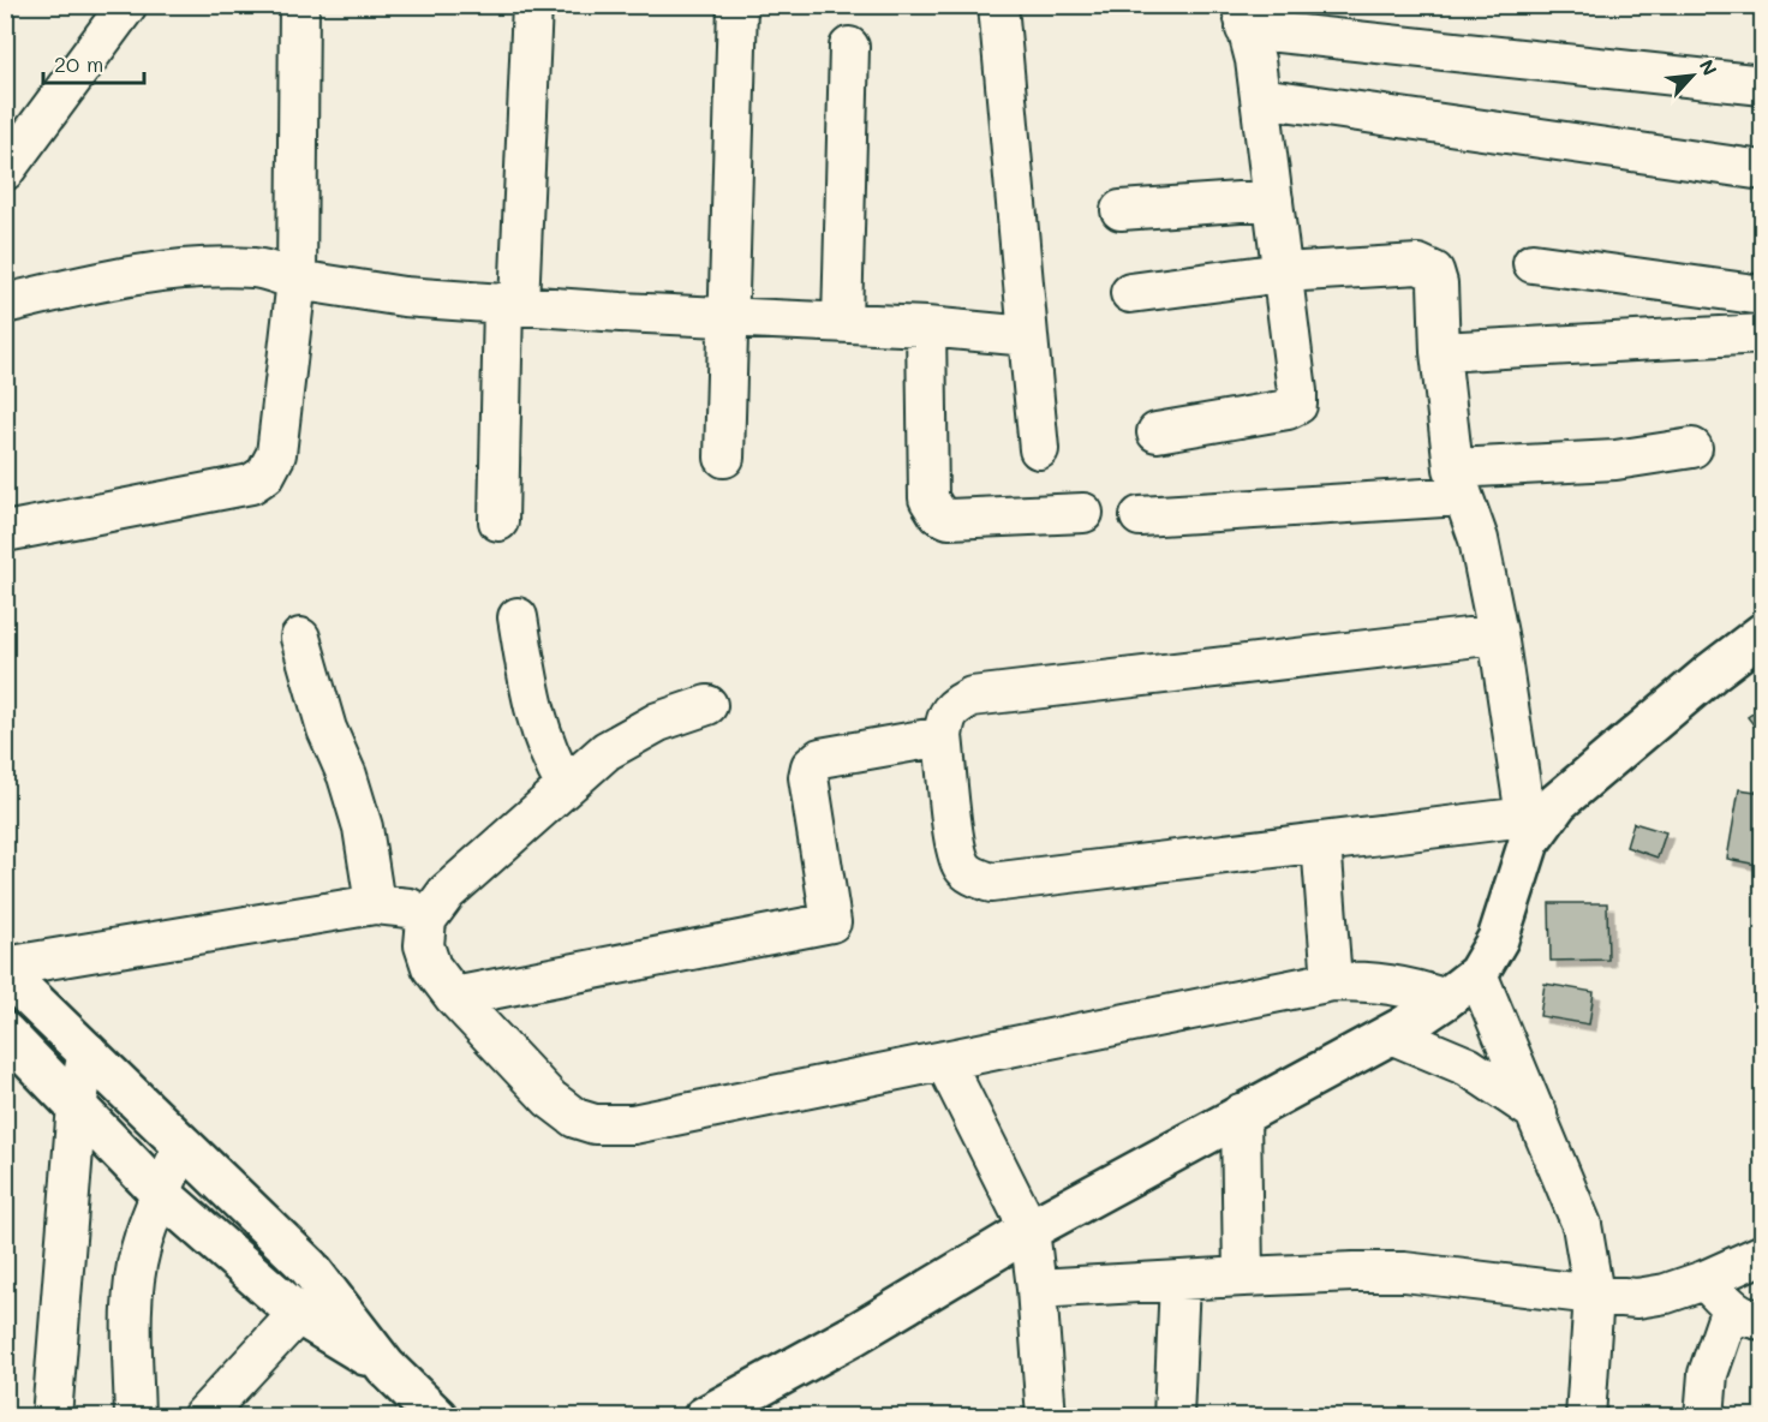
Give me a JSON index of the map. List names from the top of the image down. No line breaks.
{"scale_bar":"20 m","north":"top right"}
